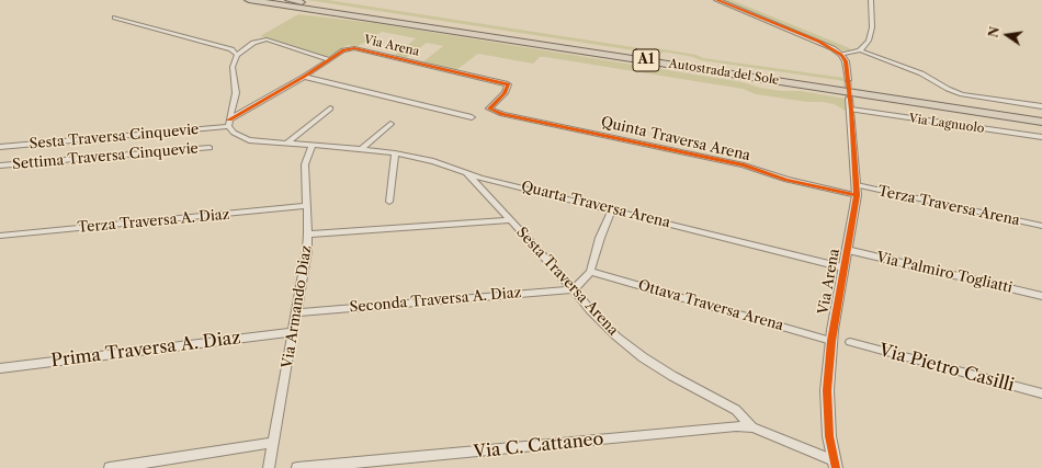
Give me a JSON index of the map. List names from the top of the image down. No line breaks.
{"streets":{"highway":["A1","Autostrada del Sole"],"street":["Via Arena","Via Lagnuolo","Sesta Traversa Cinquevie","Quinta Traversa Arena","Settima Traversa Cinquevie","Quarta Traversa Arena","Terza Traversa Arena","Terza Traversa A. Diaz","Via Palmiro Togliatti","Sesta Traversa Arena","Seconda Traversa A. Diaz","Ottava Traversa Arena","Via Armando Diaz","Prima Traversa A. Diaz","Via Pietro Casilli","Via C. Cattaneo"]},"crossings":[["Via Arena","Via Lagnuolo"],["Via Arena","Sesta Traversa Cinquevie"],["Via Arena","Quinta Traversa Arena"],["Via Arena","Quarta Traversa Arena"],["Via Arena","Terza Traversa Arena"],["Via Arena","Via Palmiro Togliatti"],["Via Arena","Ottava Traversa Arena"],["Quinta Traversa Arena","Terza Traversa Arena"],["Quarta Traversa Arena","Sesta Traversa Arena"],["Quarta Traversa Arena","Via Armando Diaz"],["Terza Traversa A. Diaz","Via Armando Diaz"],["Sesta Traversa Arena","Seconda Traversa A. Diaz"],["Sesta Traversa Arena","Via Armando Diaz"],["Sesta Traversa Arena","Via C. Cattaneo"],["Seconda Traversa A. Diaz","Via Armando Diaz"],["Via Armando Diaz","Prima Traversa A. Diaz"]],"north":"left"}
